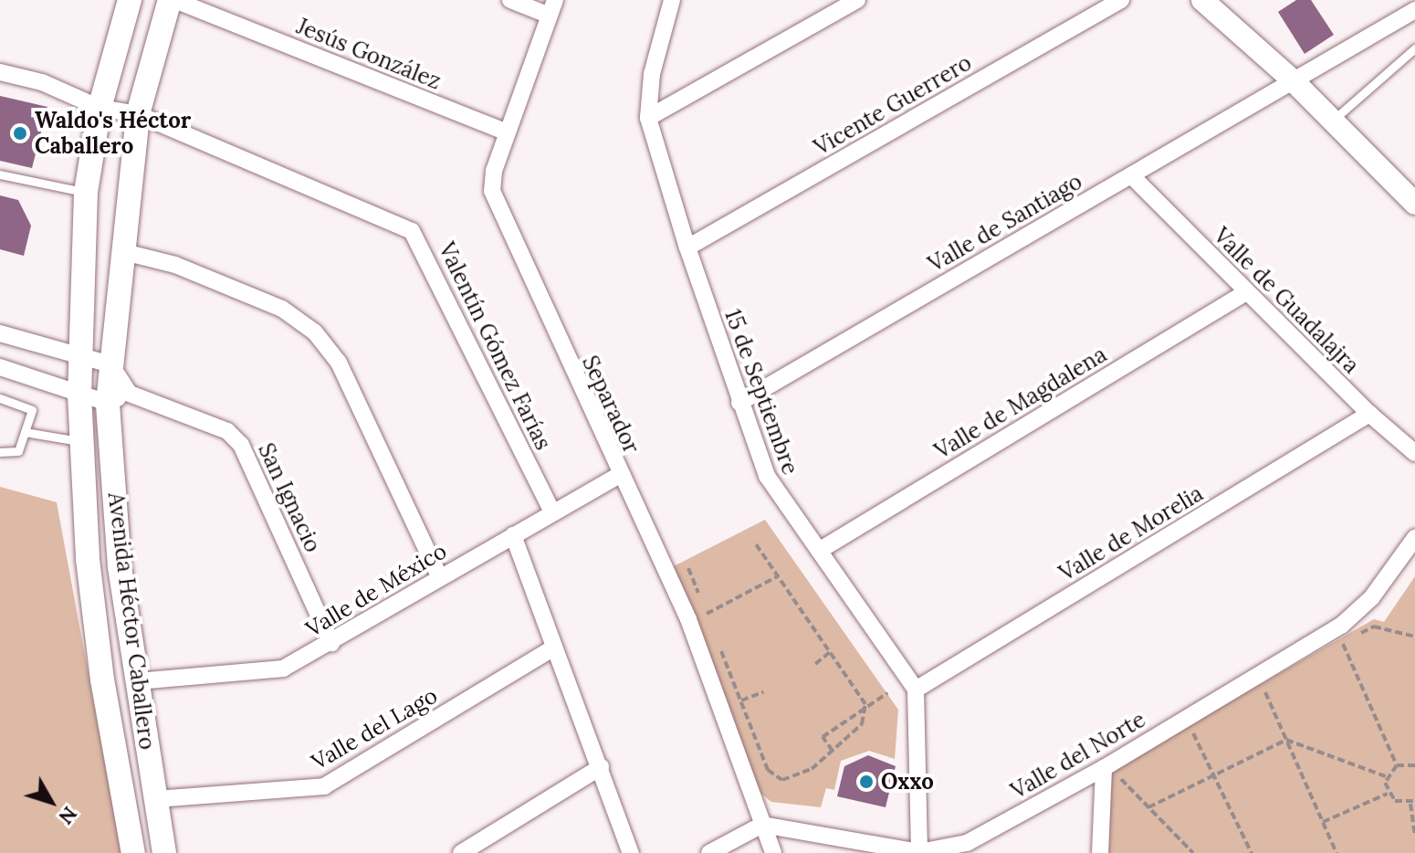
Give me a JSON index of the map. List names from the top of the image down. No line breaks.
{"streets":{"main road":["Avenida Héctor Caballero"],"street":["Jesús González","Vicente Guerrero","Valle de Santiago","Valle de Guadalajra","Valentín Gómez Farías","15 de Septiembre","Valle de Magdalena","Separador","San Ignacio","Valle de Morelia","Valle de México","Valle del Lago","Valle del Norte"]},"crossings":[["Jesús González","Separador"],["Jesús González","Avenida Héctor Caballero"],["Vicente Guerrero","15 de Septiembre"],["Valle de Santiago","Valle de Guadalajra"],["Valle de Santiago","15 de Septiembre"],["Valle de Guadalajra","Valle de Magdalena"],["Valle de Guadalajra","Valle de Morelia"],["Valentín Gómez Farías","Valle de México"],["Valentín Gómez Farías","Avenida Héctor Caballero"],["15 de Septiembre","Valle de Magdalena"],["15 de Septiembre","Valle de Morelia"],["Separador","Valle de México"],["Separador","Valle del Norte"],["San Ignacio","Valle de México"],["Valle de México","Avenida Héctor Caballero"],["Avenida Héctor Caballero","Valle del Lago"]],"places":["Waldo's Héctor Caballero","Oxxo"],"north":"bottom right"}
